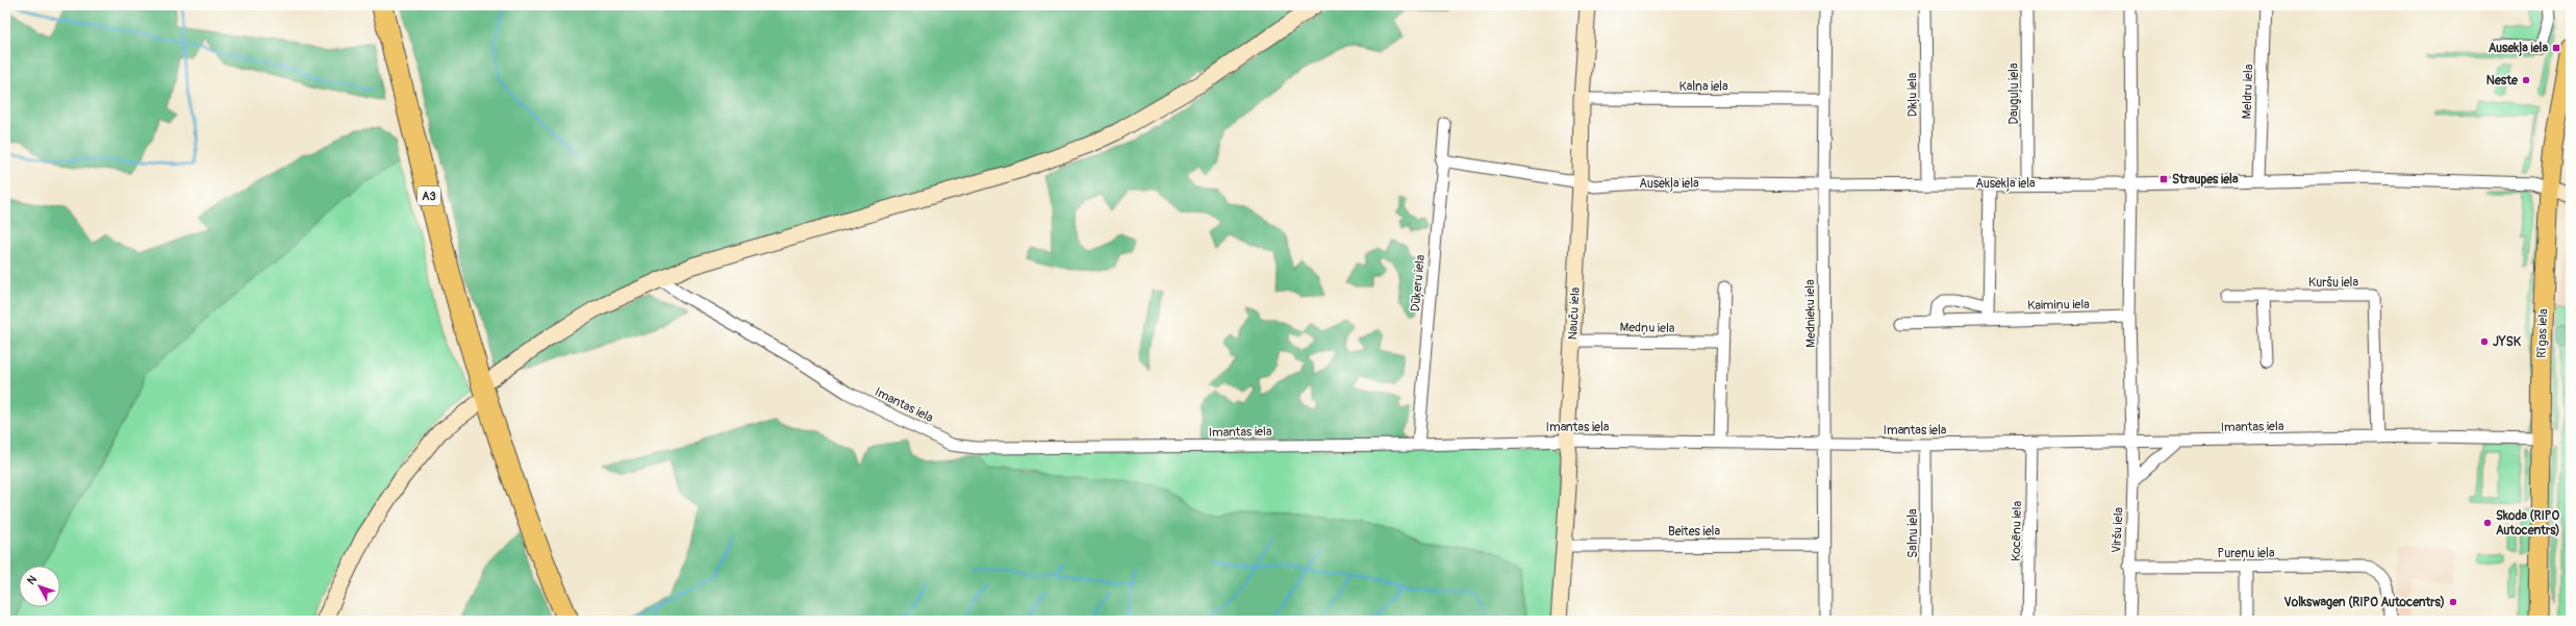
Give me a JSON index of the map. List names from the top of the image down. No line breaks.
{"streets":{"highway":["A3"],"main road":["Rīgas iela"],"street":["Kalna iela","Meldru iela","Dauguļu iela","Dikļu iela","Ausekļa iela","Kuršu iela","Dūķeru iela","Kaimiņu iela","Nauču iela","Mednieku iela","Medņu iela","Imantas iela","Viršu iela","Beites iela","Kocēnu iela","Salnu iela","Pureņu iela"]},"crossings":[["Kalna iela","Nauču iela"],["Kalna iela","Mednieku iela"],["Meldru iela","Ausekļa iela"],["Dauguļu iela","Ausekļa iela"],["Dikļu iela","Ausekļa iela"],["Ausekļa iela","Dūķeru iela"],["Ausekļa iela","Nauču iela"],["Ausekļa iela","Mednieku iela"],["Ausekļa iela","Rīgas iela"],["Kuršu iela","Imantas iela"],["Dūķeru iela","Imantas iela"],["Nauču iela","Medņu iela"],["Nauču iela","Imantas iela"],["Nauču iela","Beites iela"],["Mednieku iela","Imantas iela"],["Mednieku iela","Beites iela"],["Rīgas iela","Imantas iela"],["Imantas iela","Viršu iela"],["Imantas iela","Kocēnu iela"],["Imantas iela","Salnu iela"],["Viršu iela","Pureņu iela"]],"places":{"transit":["Ausekļa iela","Straupes iela"],"other":["Neste","JYSK","Skoda (RIPO Autocentrs)","Volkswagen (RIPO Autocentrs)"]},"north":"top left"}
